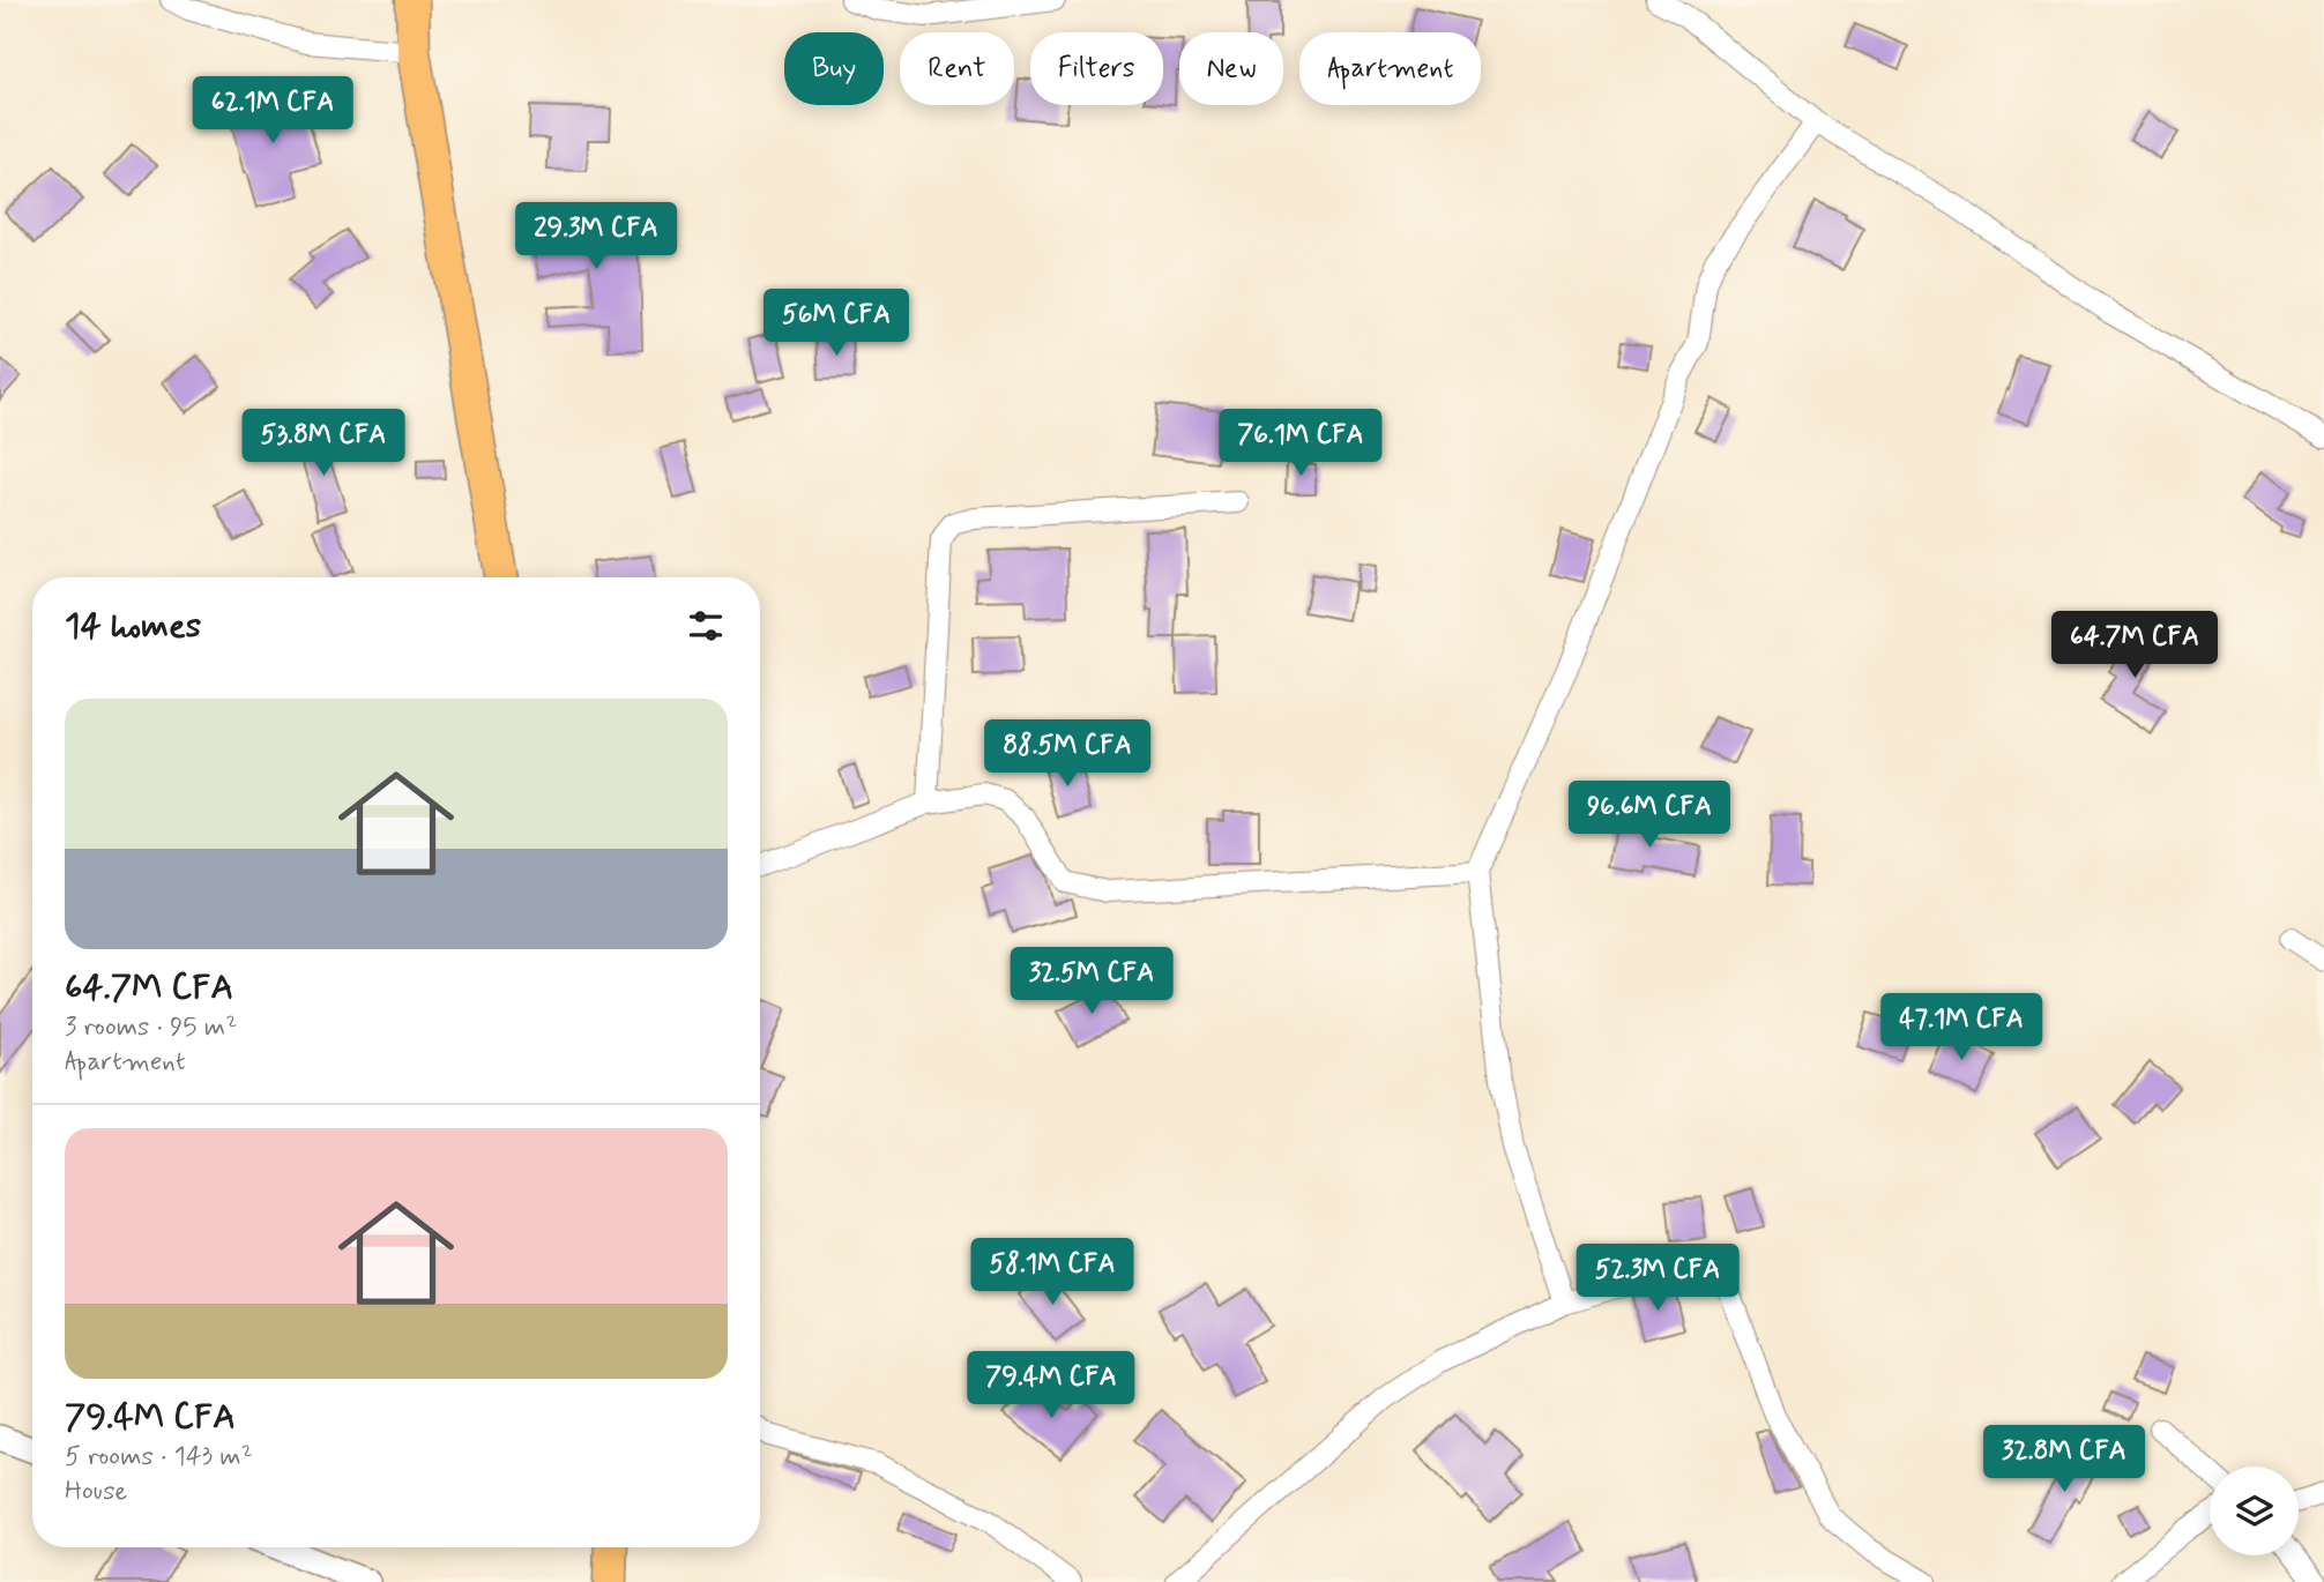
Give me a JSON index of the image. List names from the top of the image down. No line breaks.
{"page":{"chip":["Buy","Rent","Filters","New","Apartment"],"price":["62.1M CFA","29.3M CFA","56M CFA","53.8M CFA","76.1M CFA","64.7M CFA","88.5M CFA","96.6M CFA","32.5M CFA","47.1M CFA","58.1M CFA","52.3M CFA","79.4M CFA","32.8M CFA"],"heading":"14 homes","list":[{"name":"64.7M CFA","note":"3 rooms · 95 m² · Apartment"},{"name":"79.4M CFA","note":"5 rooms · 143 m² · House"}]}}
